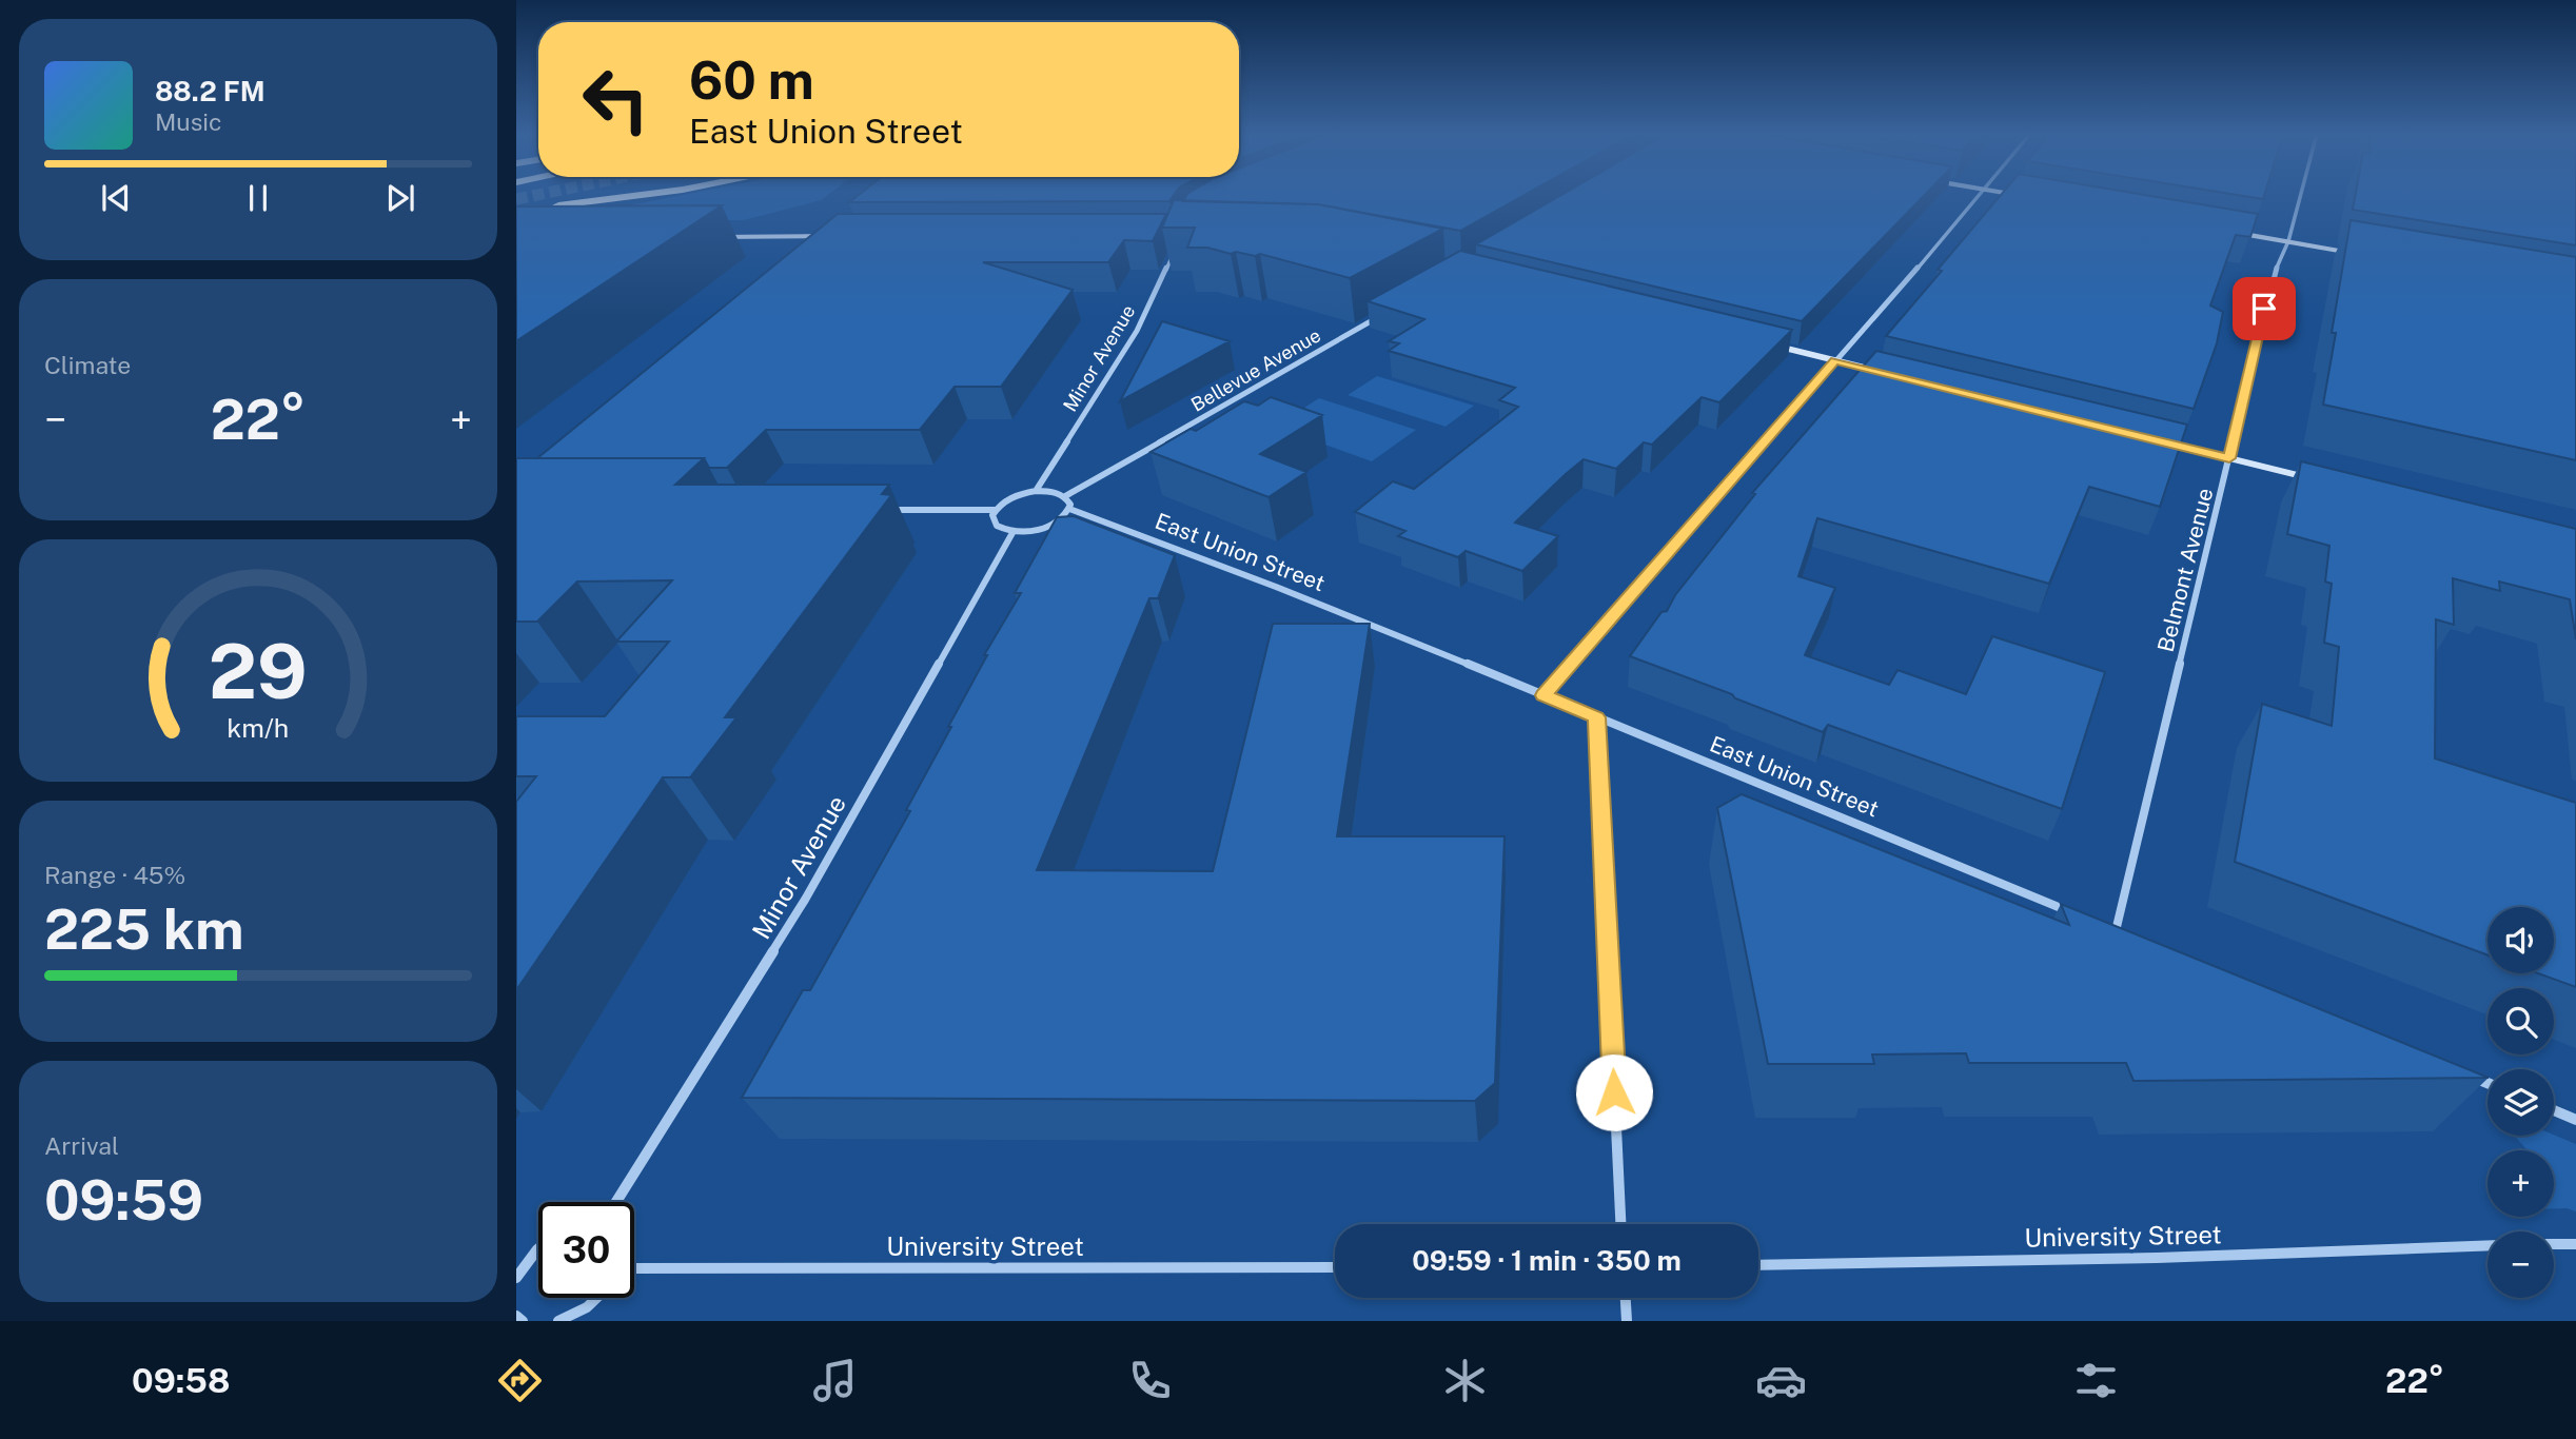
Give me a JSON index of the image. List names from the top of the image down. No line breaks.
{"streets":{"street":["Minor Avenue","Bellevue Avenue","East Union Street","Belmont Avenue","University Street"]},"page":{"turn":["60 m","East Union Street"],"song":["88.2 FM","Music"],"tile":["Climate",["Range · 45%","225 km"],["Arrival","09:59"]],"heat":["−","22°","+"],"map_buttons":["+","−"],"limit":"30","trip":"09:59 · 1 min · 350 m","tabs":["09:58","22°"],"gauge":["29","km/h"]}}
